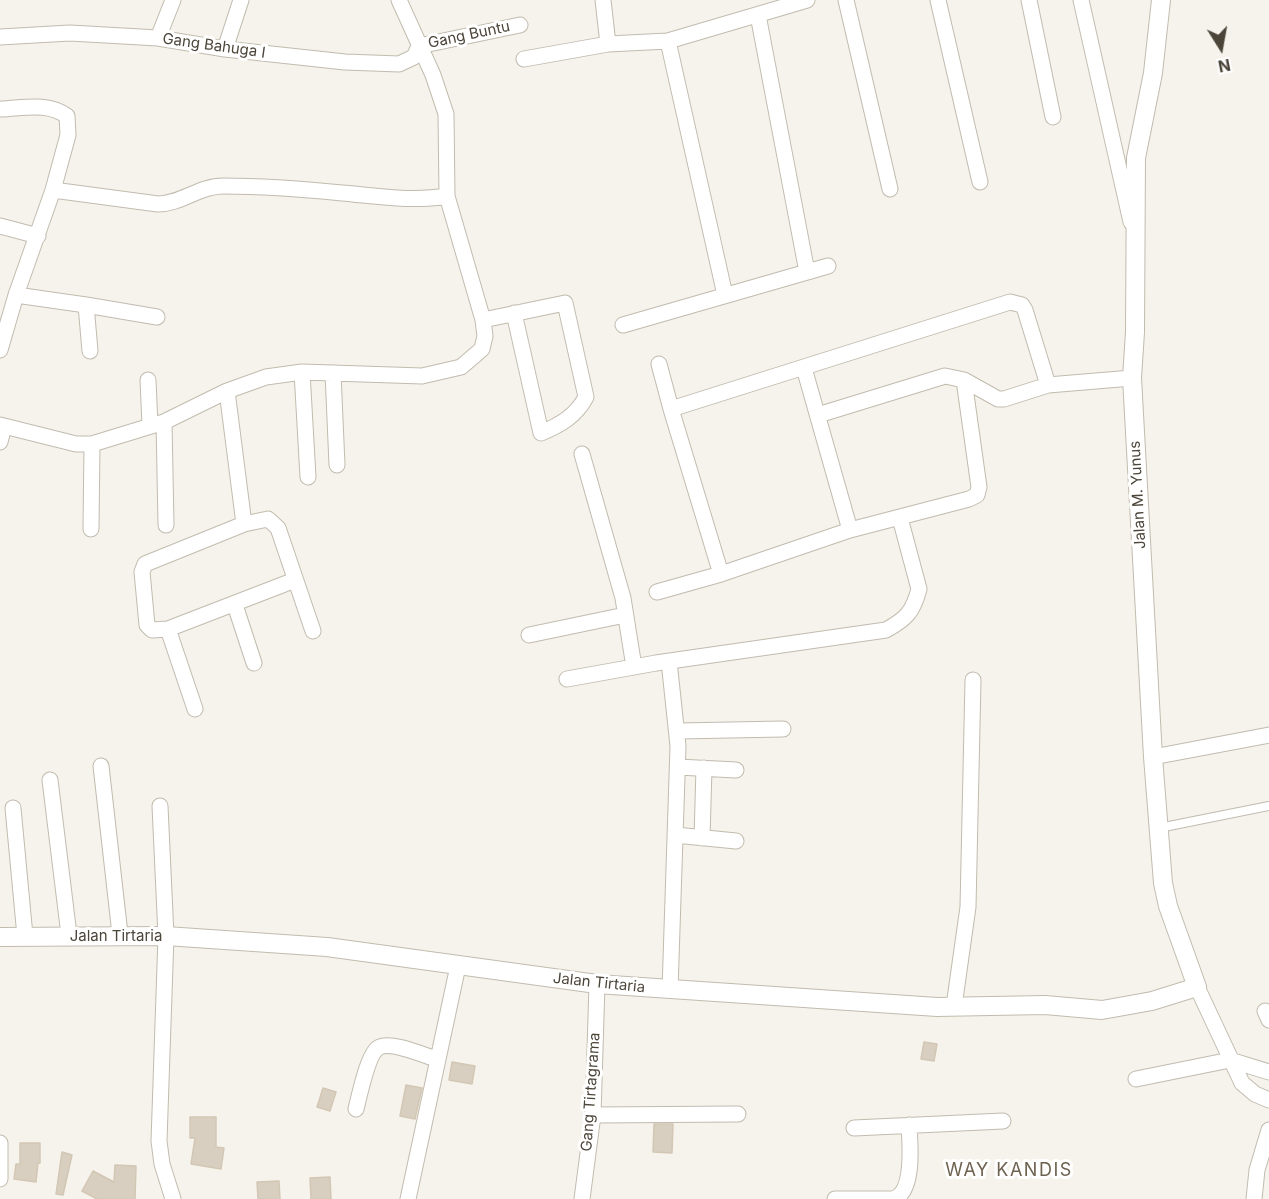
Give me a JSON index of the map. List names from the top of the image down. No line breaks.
{"streets":{"street":["Gang Buntu","Gang Bahuga I","Jalan M. Yunus","Jalan Tirtaria","Gang Tirtagrama"]},"crossings":[["Gang Buntu","Gang Bahuga I"],["Jalan M. Yunus","Jalan Tirtaria"],["Jalan Tirtaria","Gang Tirtagrama"]],"districts":["WAY KANDIS"],"north":"bottom"}
